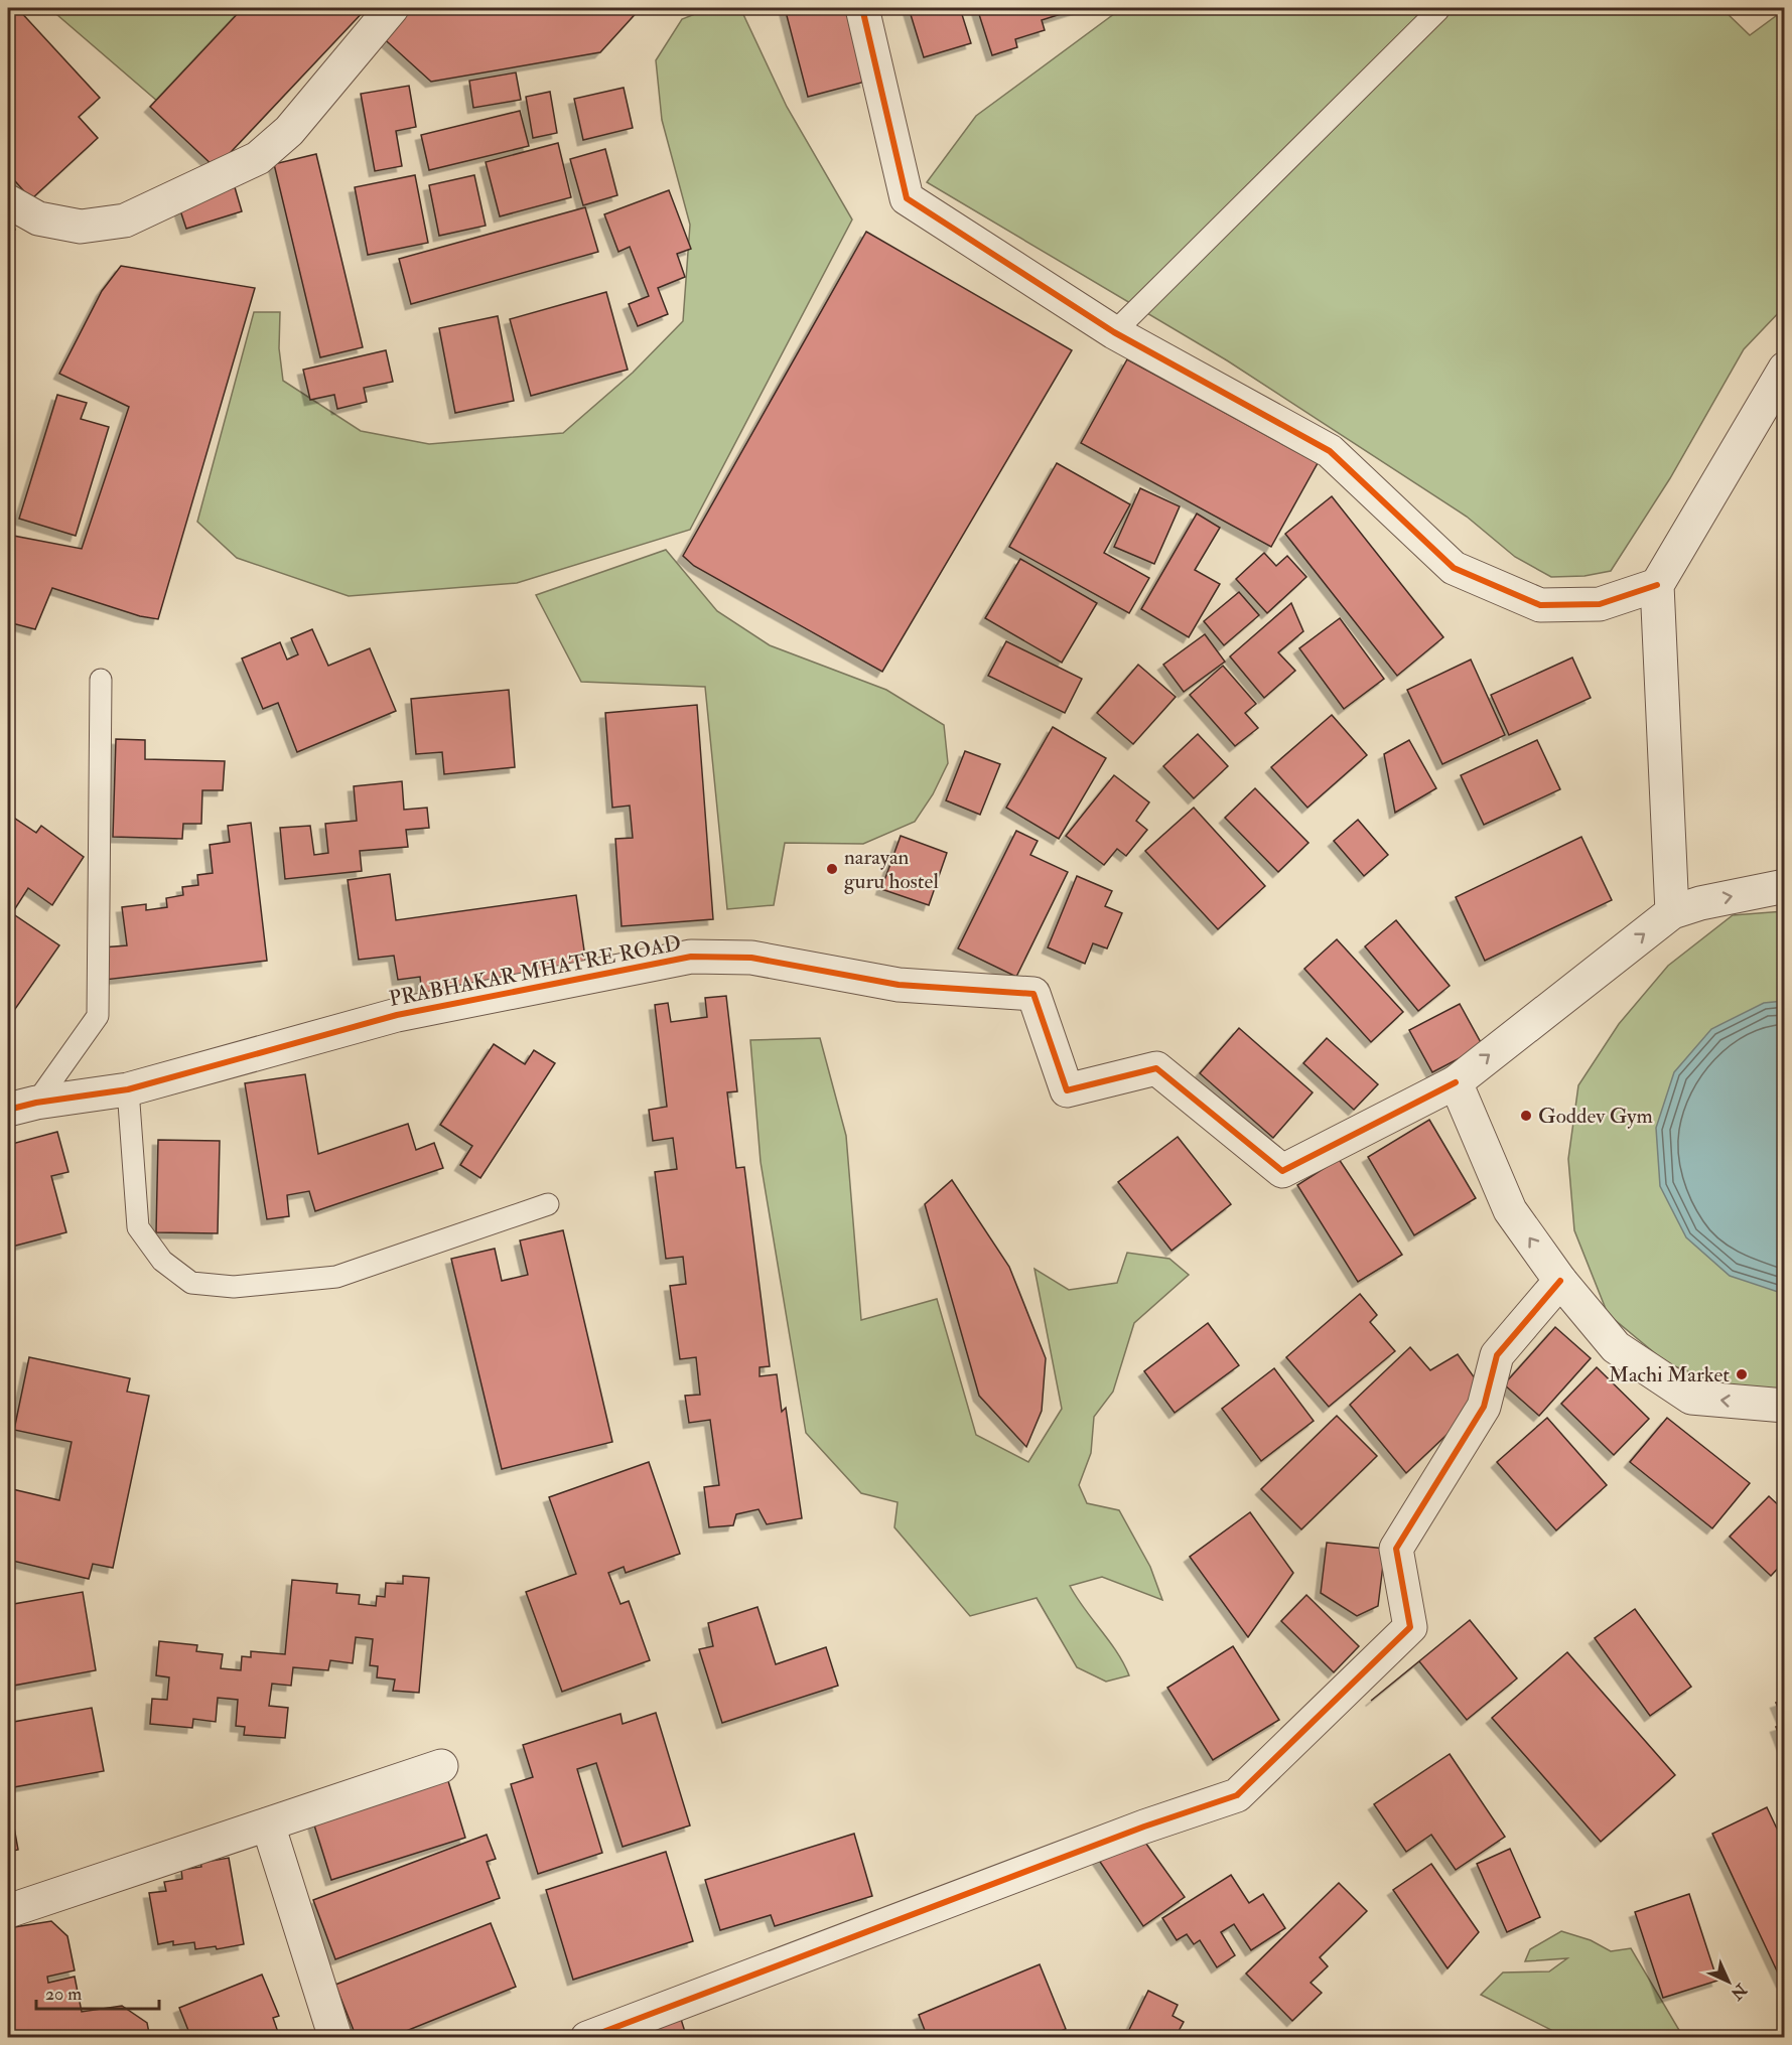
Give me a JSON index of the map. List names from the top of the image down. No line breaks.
{"streets":{"street":["PRABHAKAR MHATRE ROAD"]},"places":["narayan guru hostel","Goddev Gym","Machi Market"],"scale_bar":"20 m","north":"bottom right"}
